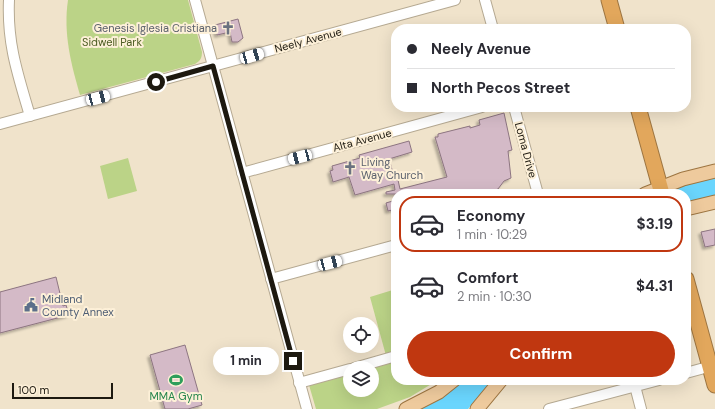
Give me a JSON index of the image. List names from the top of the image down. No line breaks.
{"streets":{"street":["Neely Avenue","Alta Avenue","Loma Drive"]},"parks":["Sidwell Park"],"places":{"church":["Genesis Iglesia Cristiana","Living Way Church"],"public building":["Midland County Annex"],"sports":["MMA Gym"]},"scale_bar":"100 m","page":{"banner":["Neely Avenue","North Pecos Street"],"list":[{"name":"Economy","note":"1 min · 10:29","value":"$3.19"},{"name":"Comfort","note":"2 min · 10:30","value":"$4.31"}],"buttons":"Confirm","bubble":"1 min","scale":"100 m"}}
